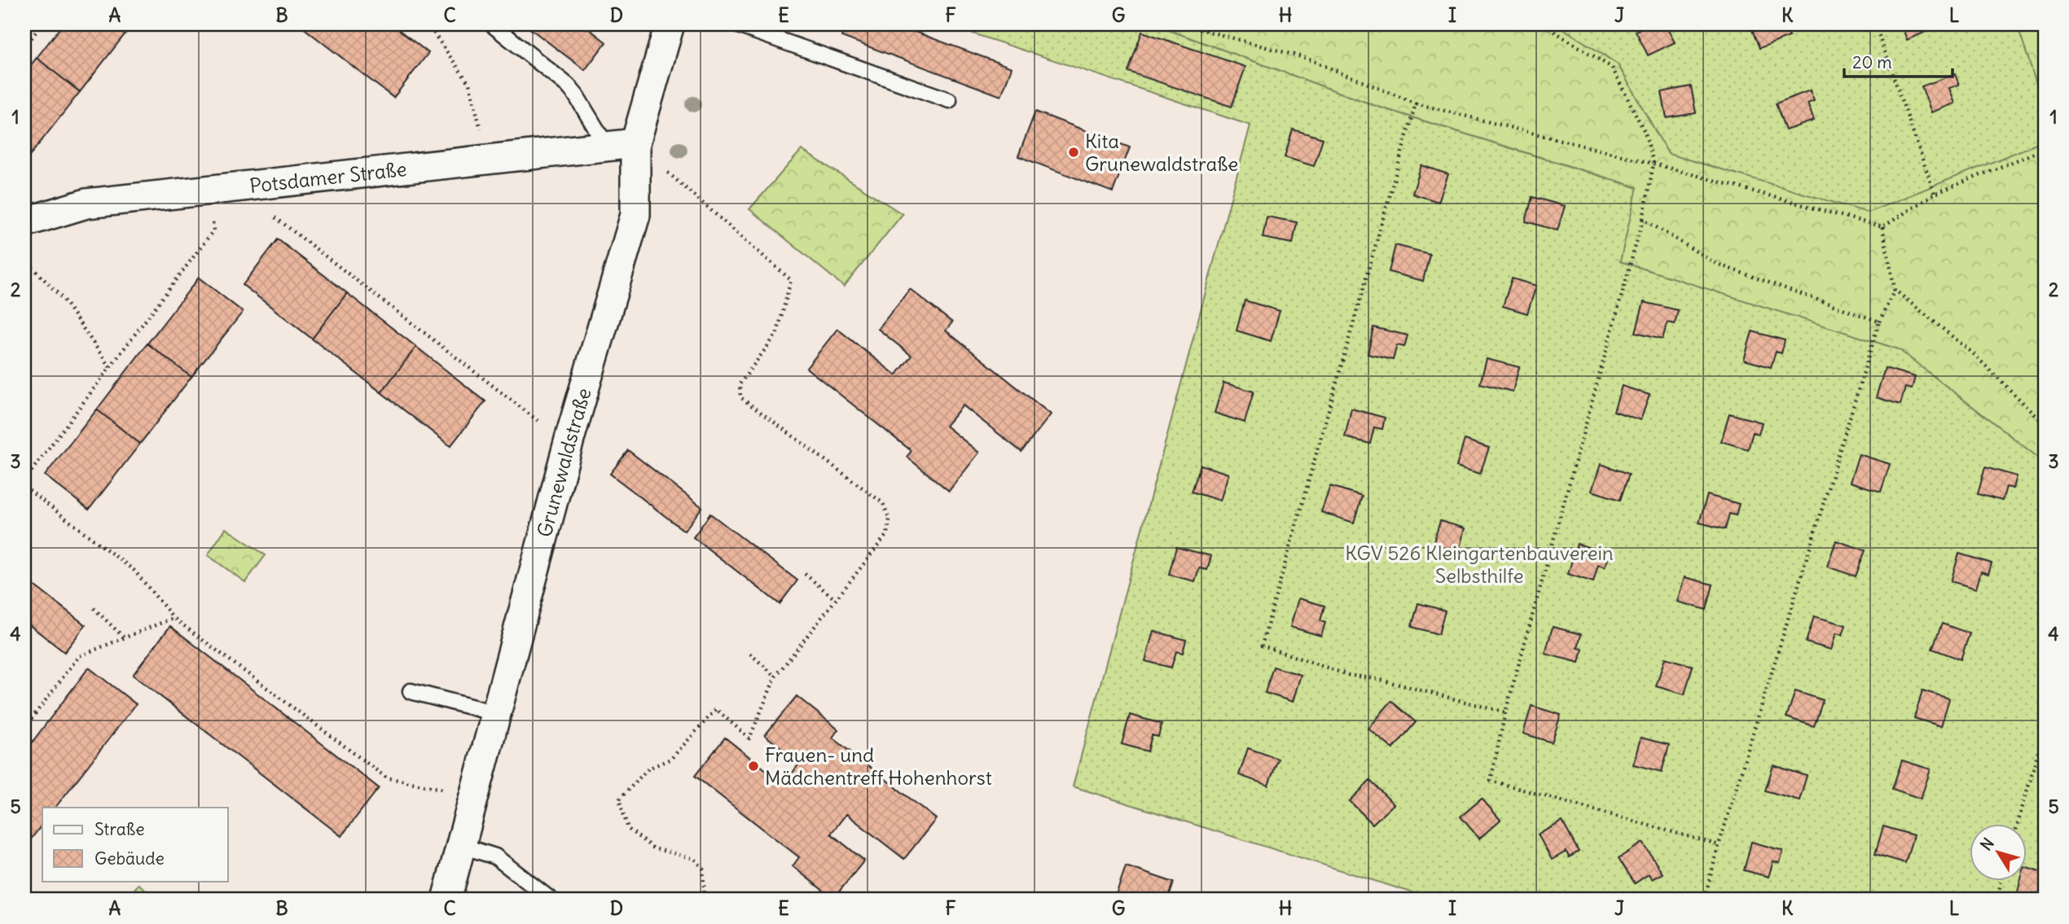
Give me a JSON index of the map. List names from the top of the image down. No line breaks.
{"streets":{"street":["Potsdamer Straße","Grunewaldstraße"]},"crossings":[["Potsdamer Straße","Grunewaldstraße"]],"parks":["KGV 526 Kleingartenbauverein Selbsthilfe"],"places":["Kita Grunewaldstraße","Frauen- und Mädchentreff Hohenhorst"],"legend":["Straße","Gebäude"],"scale_bar":"20 m","north":"top left","grid":{"columns":["A","B","C","D","E","F","G","H","I","J","K","L"],"rows":["1","2","3","4","5"]}}
